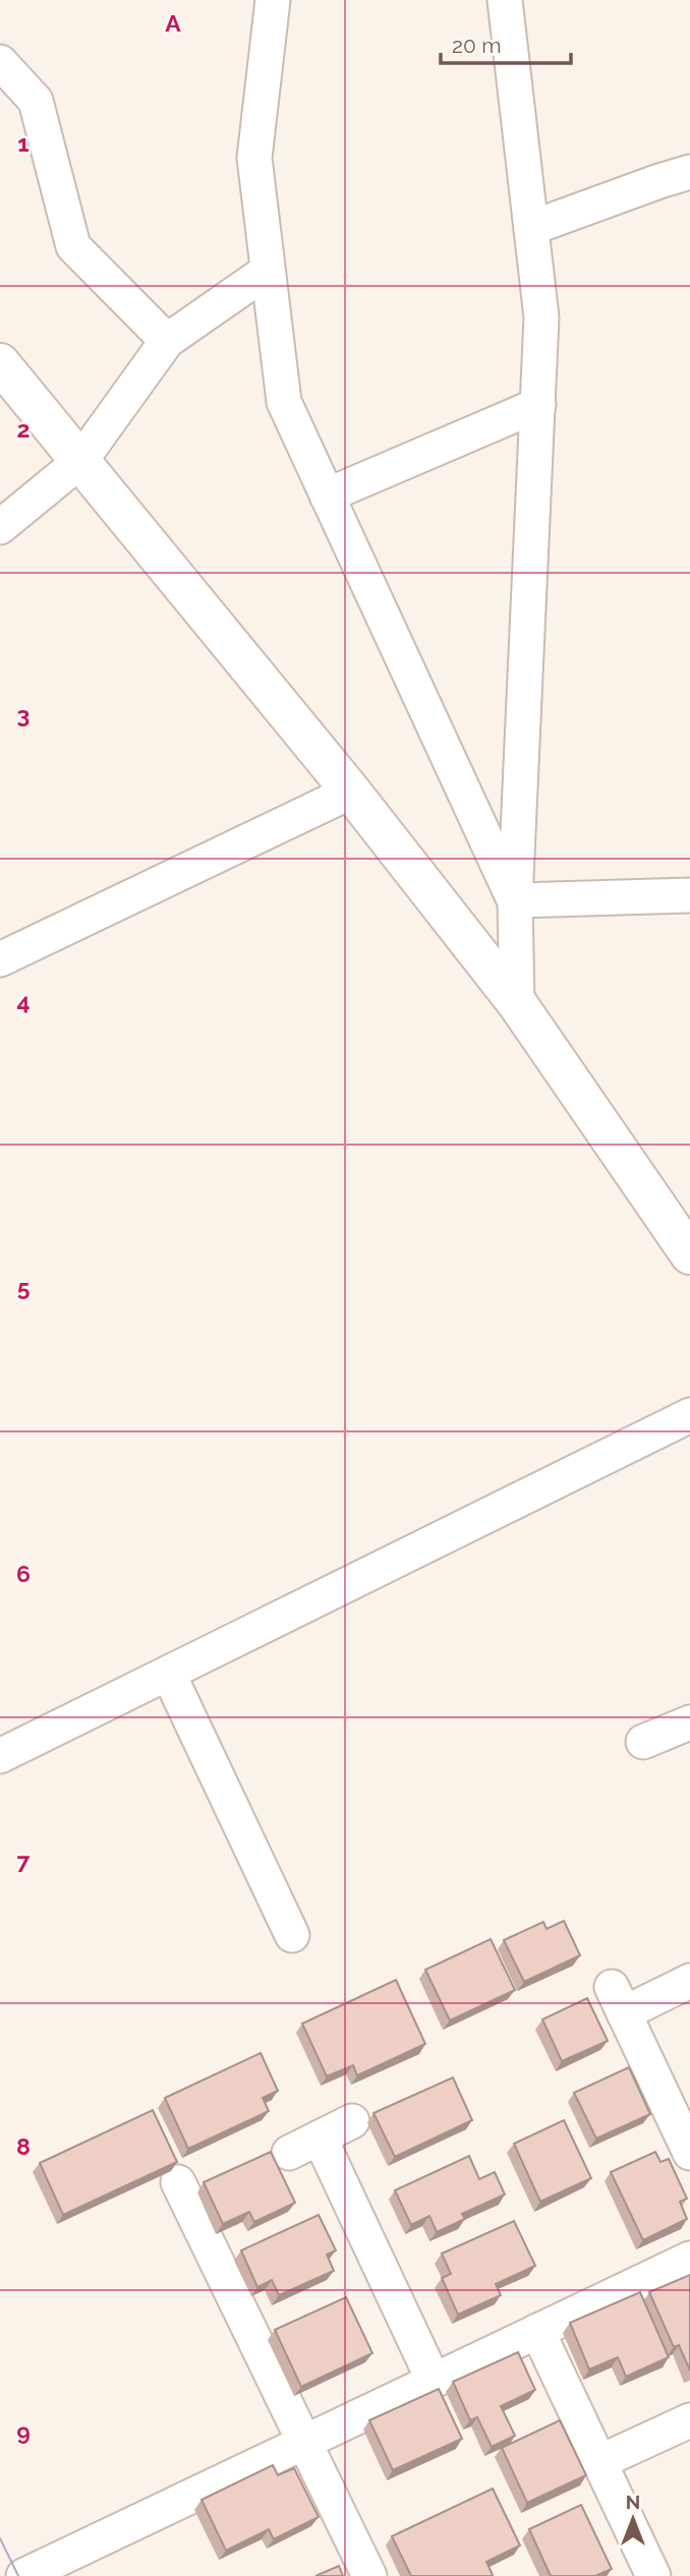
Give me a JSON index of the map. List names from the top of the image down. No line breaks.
{"scale_bar":"20 m","north":"top","grid":{"columns":["A"],"rows":["1","2","3","4","5","6","7","8","9"]}}
